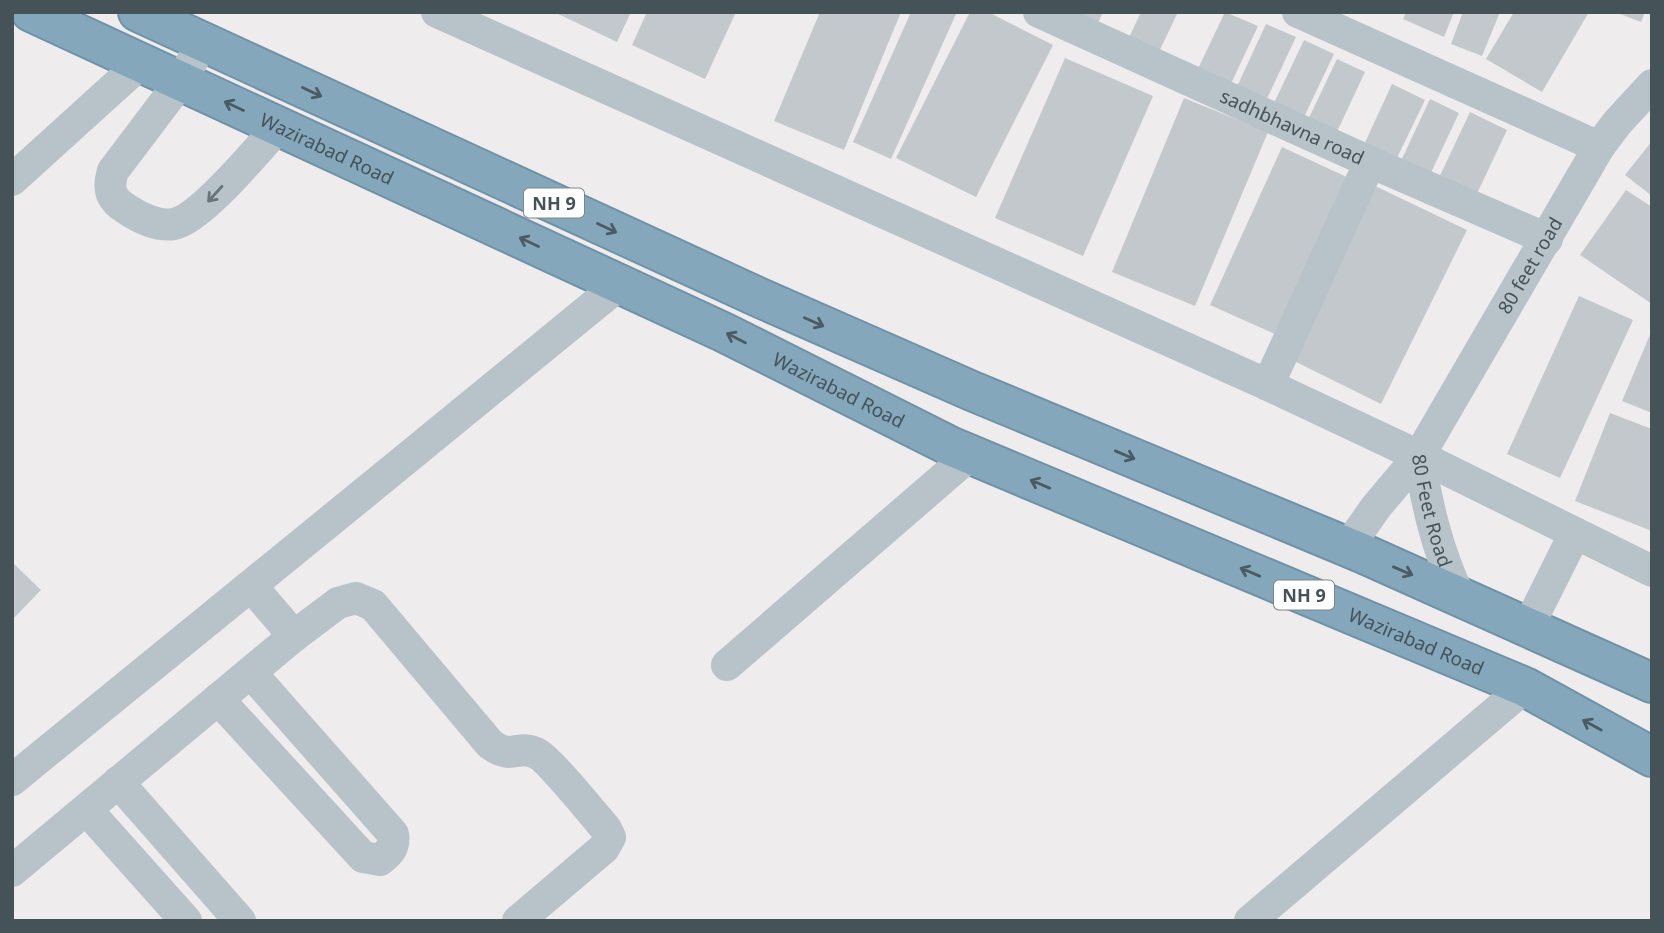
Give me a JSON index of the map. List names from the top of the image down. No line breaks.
{"streets":{"highway":["Wazirabad Road","NH 9"],"street":["sadhbhavna road","80 feet road","80 Feet Road"]},"crossings":[["sadhbhavna road","80 feet road"],["NH 9","80 Feet Road"],["80 feet road","80 Feet Road"]]}
